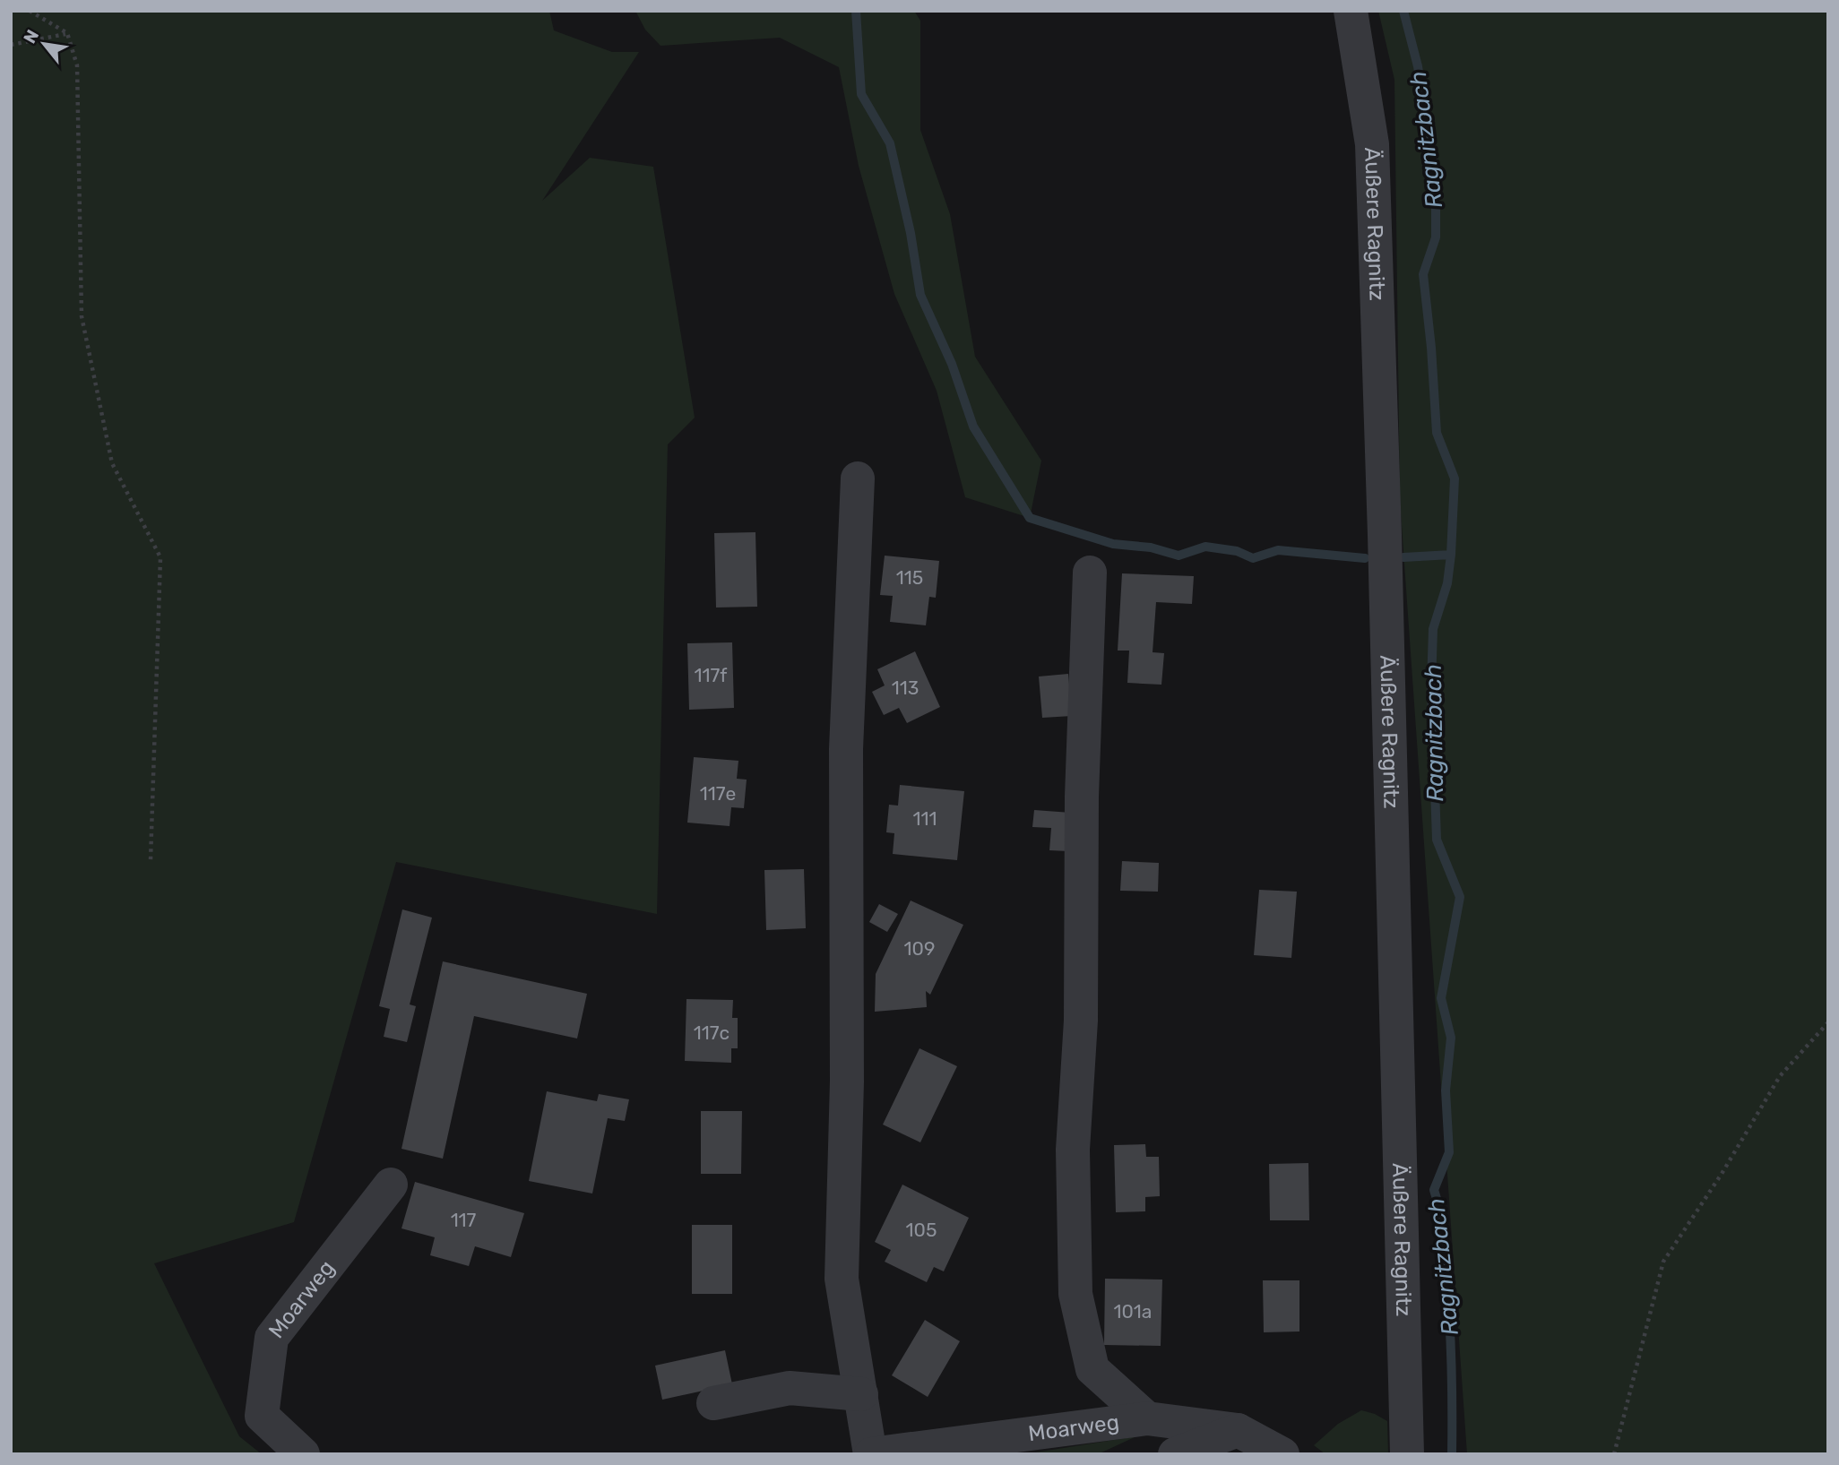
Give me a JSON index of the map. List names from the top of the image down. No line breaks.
{"streets":{"street":["Äußere Ragnitz","Moarweg"]},"water":["Ragnitzbach"],"house_numbers":["115","117f","113","117e","111","109","117c","117","105","101a"],"north":"top left"}
